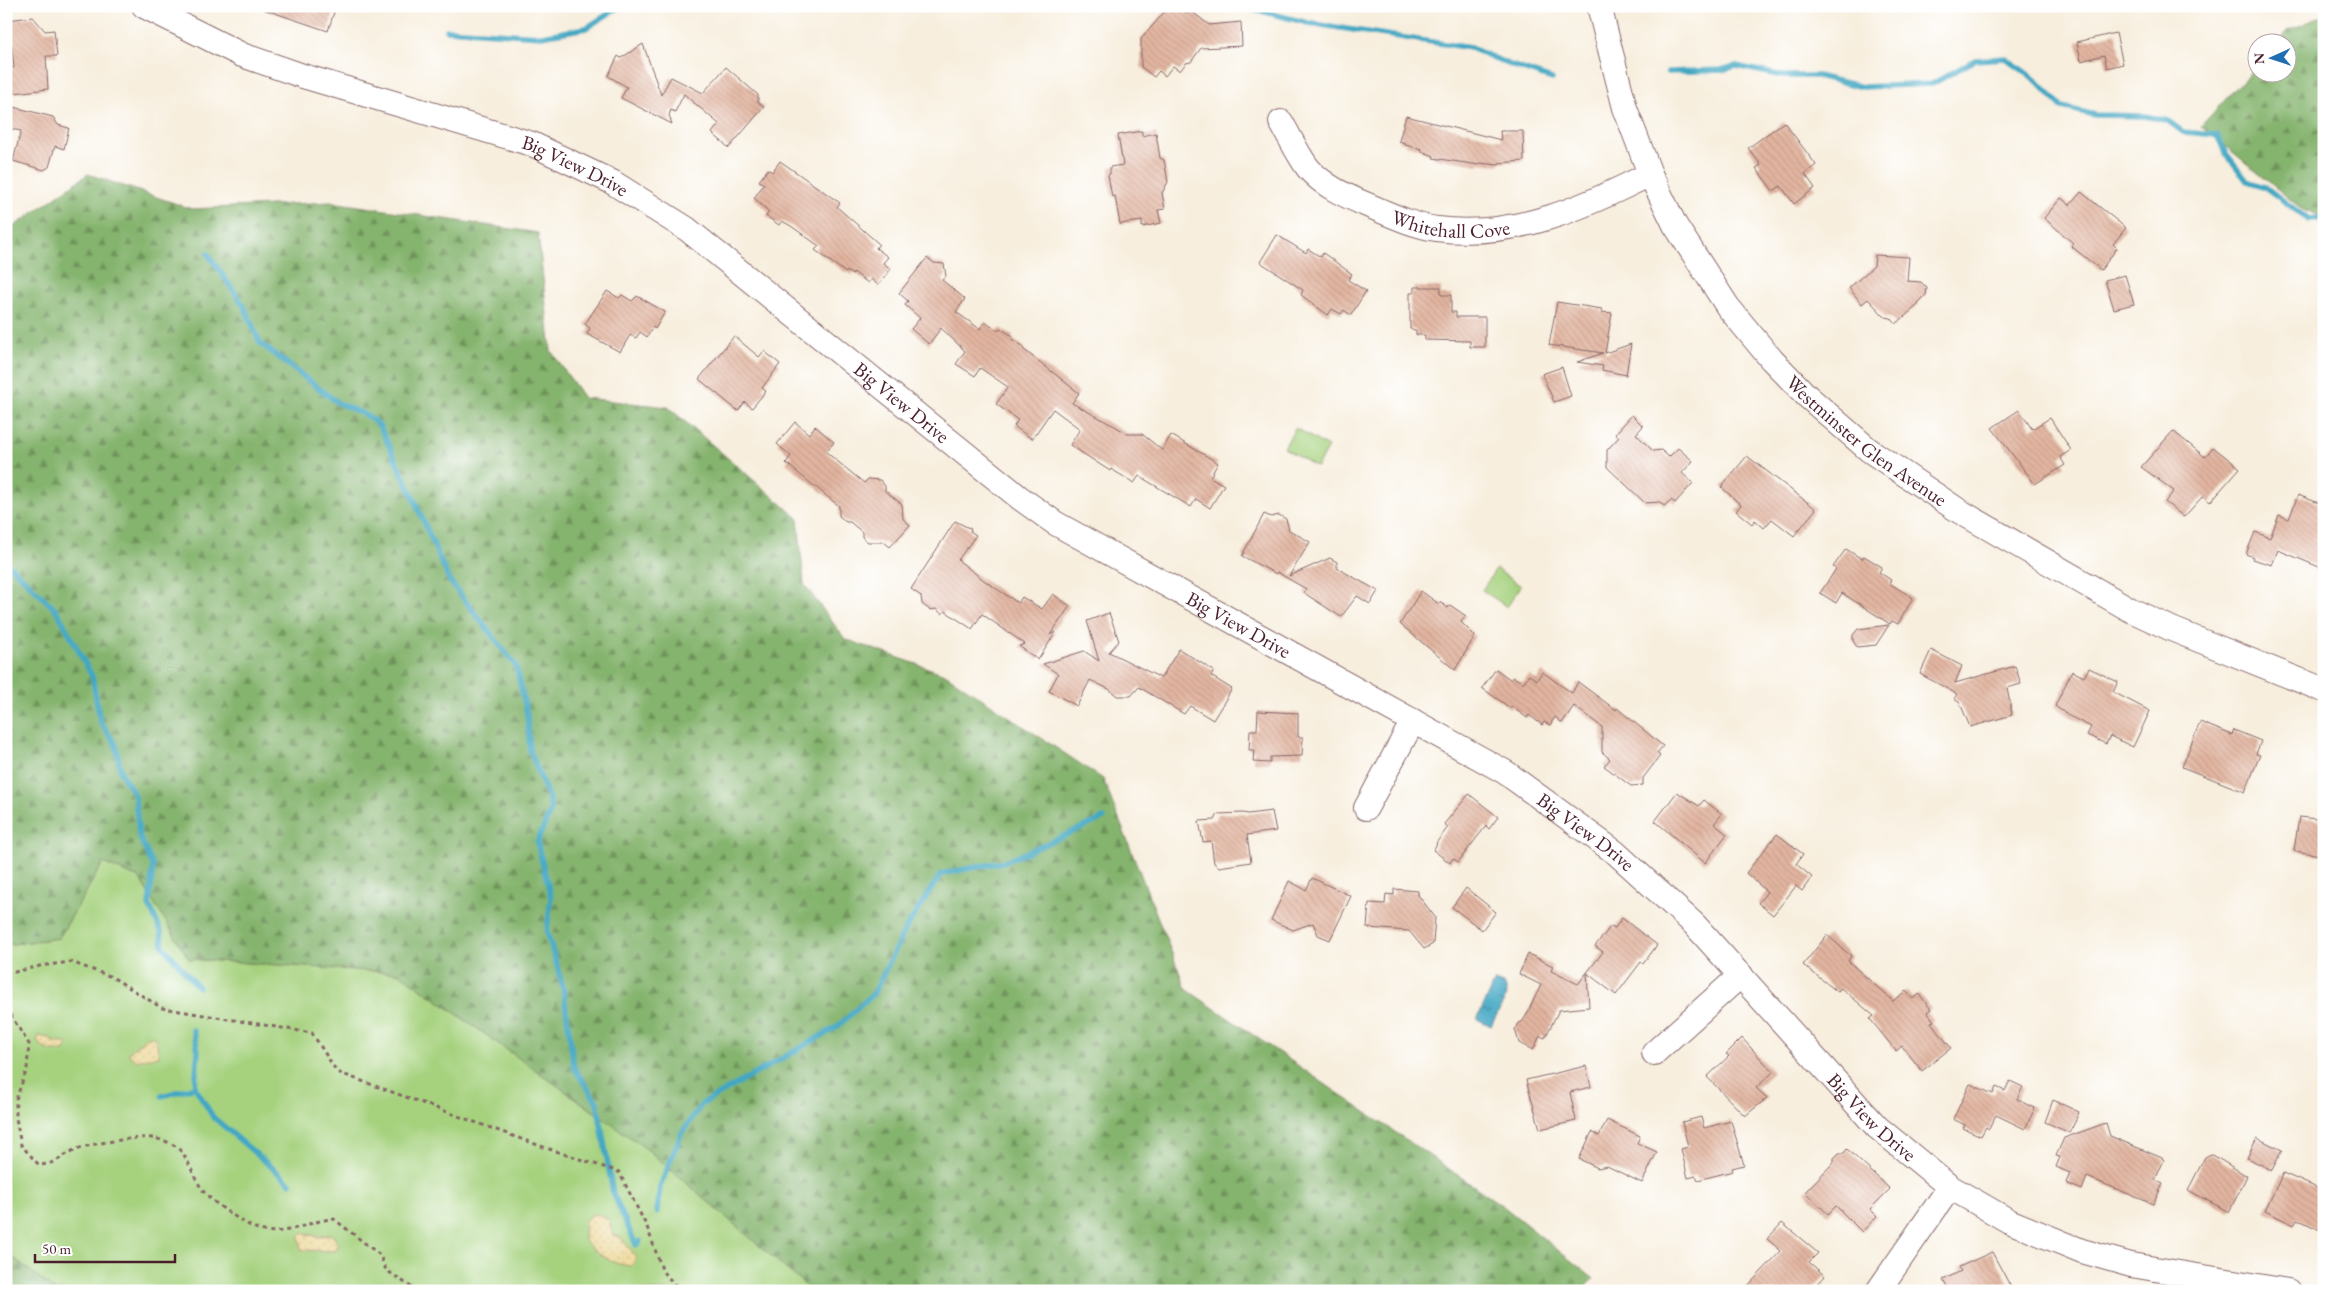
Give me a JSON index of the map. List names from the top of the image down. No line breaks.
{"streets":{"street":["Big View Drive","Whitehall Cove","Westminster Glen Avenue"]},"crossings":[["Whitehall Cove","Westminster Glen Avenue"]],"scale_bar":"50 m","north":"left"}
